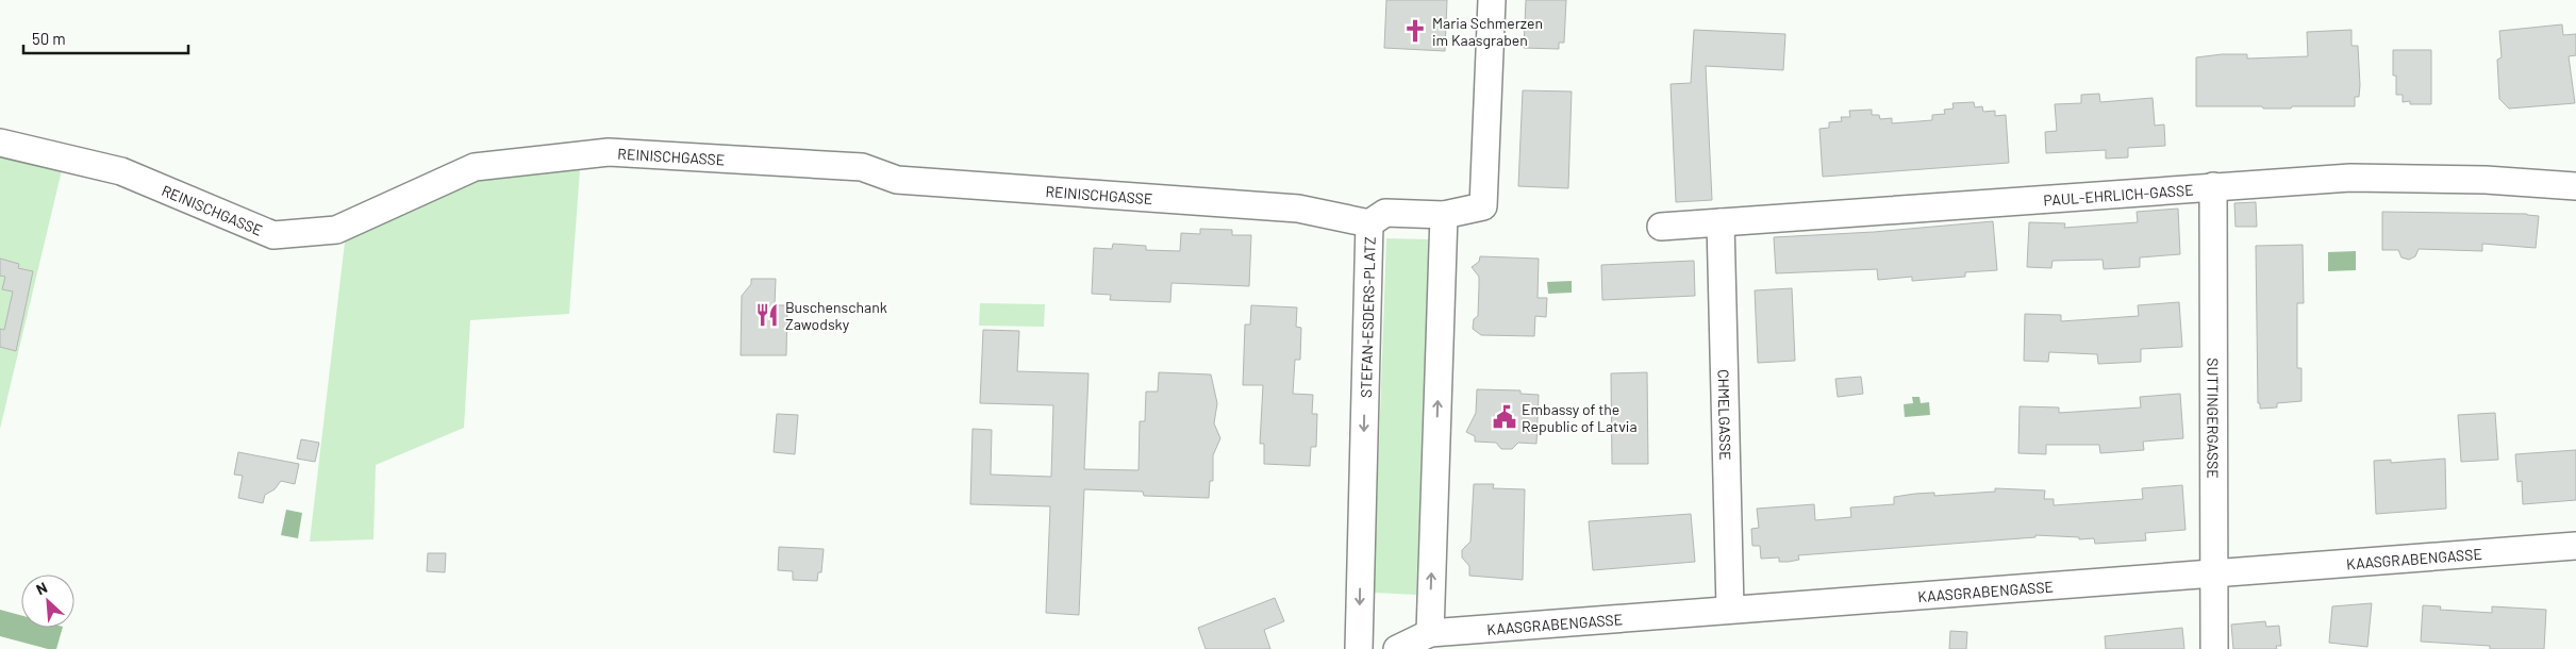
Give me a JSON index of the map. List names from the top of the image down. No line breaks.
{"streets":{"street":["REINISCHGASSE","PAUL-EHRLICH-GASSE","STEFAN-ESDERS-PLATZ","CHMELGASSE","SUTTINGERGASSE","KAASGRABENGASSE"]},"crossings":[["REINISCHGASSE","STEFAN-ESDERS-PLATZ"],["PAUL-EHRLICH-GASSE","CHMELGASSE"],["PAUL-EHRLICH-GASSE","SUTTINGERGASSE"],["CHMELGASSE","KAASGRABENGASSE"],["SUTTINGERGASSE","KAASGRABENGASSE"]],"places":{"church":["Maria Schmerzen im Kaasgraben"],"restaurant":["Buschenschank Zawodsky"],"public building":["Embassy of the Republic of Latvia"]},"scale_bar":"50 m","north":"top left"}
